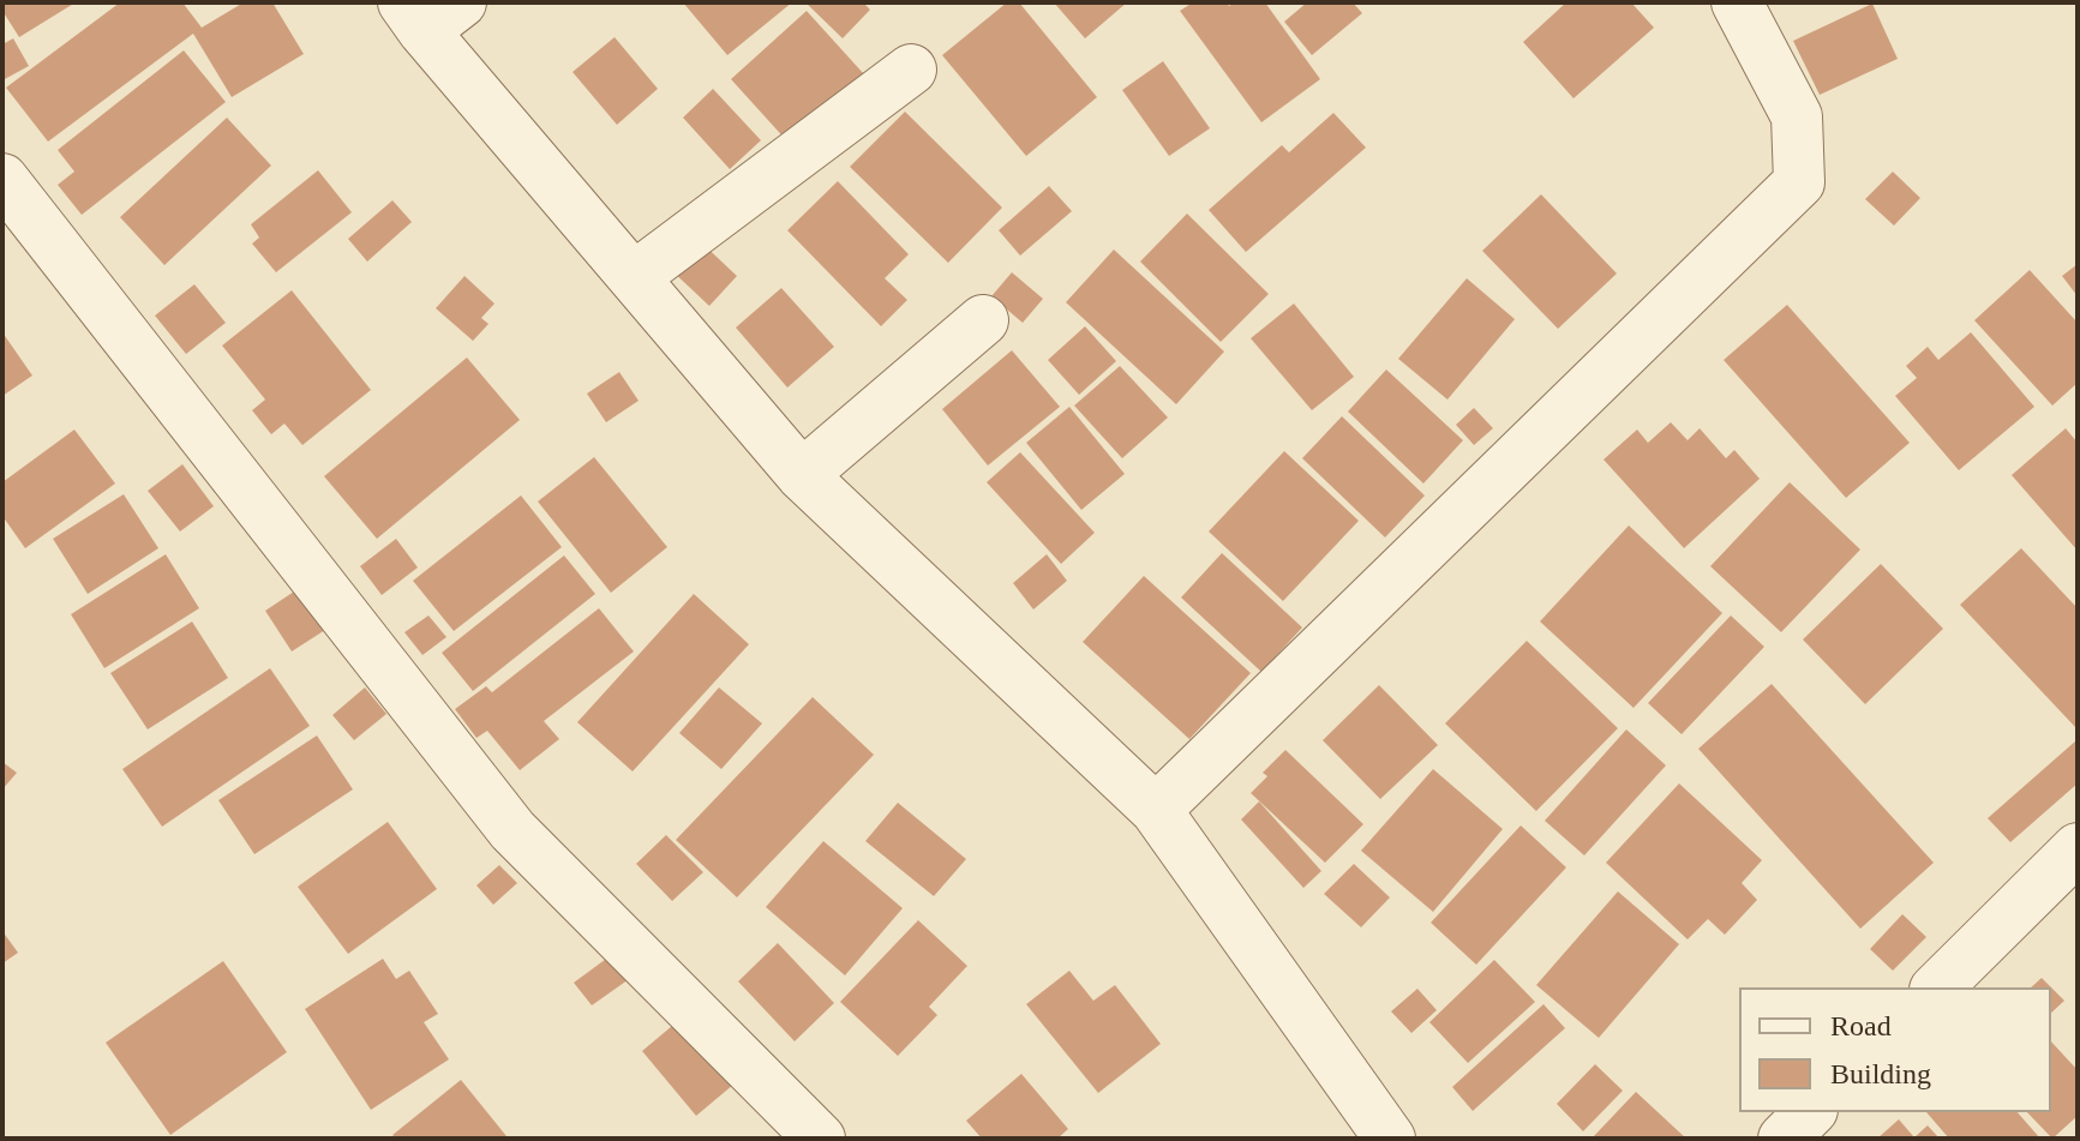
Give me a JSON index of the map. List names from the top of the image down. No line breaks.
{"legend":["Road","Building"]}
